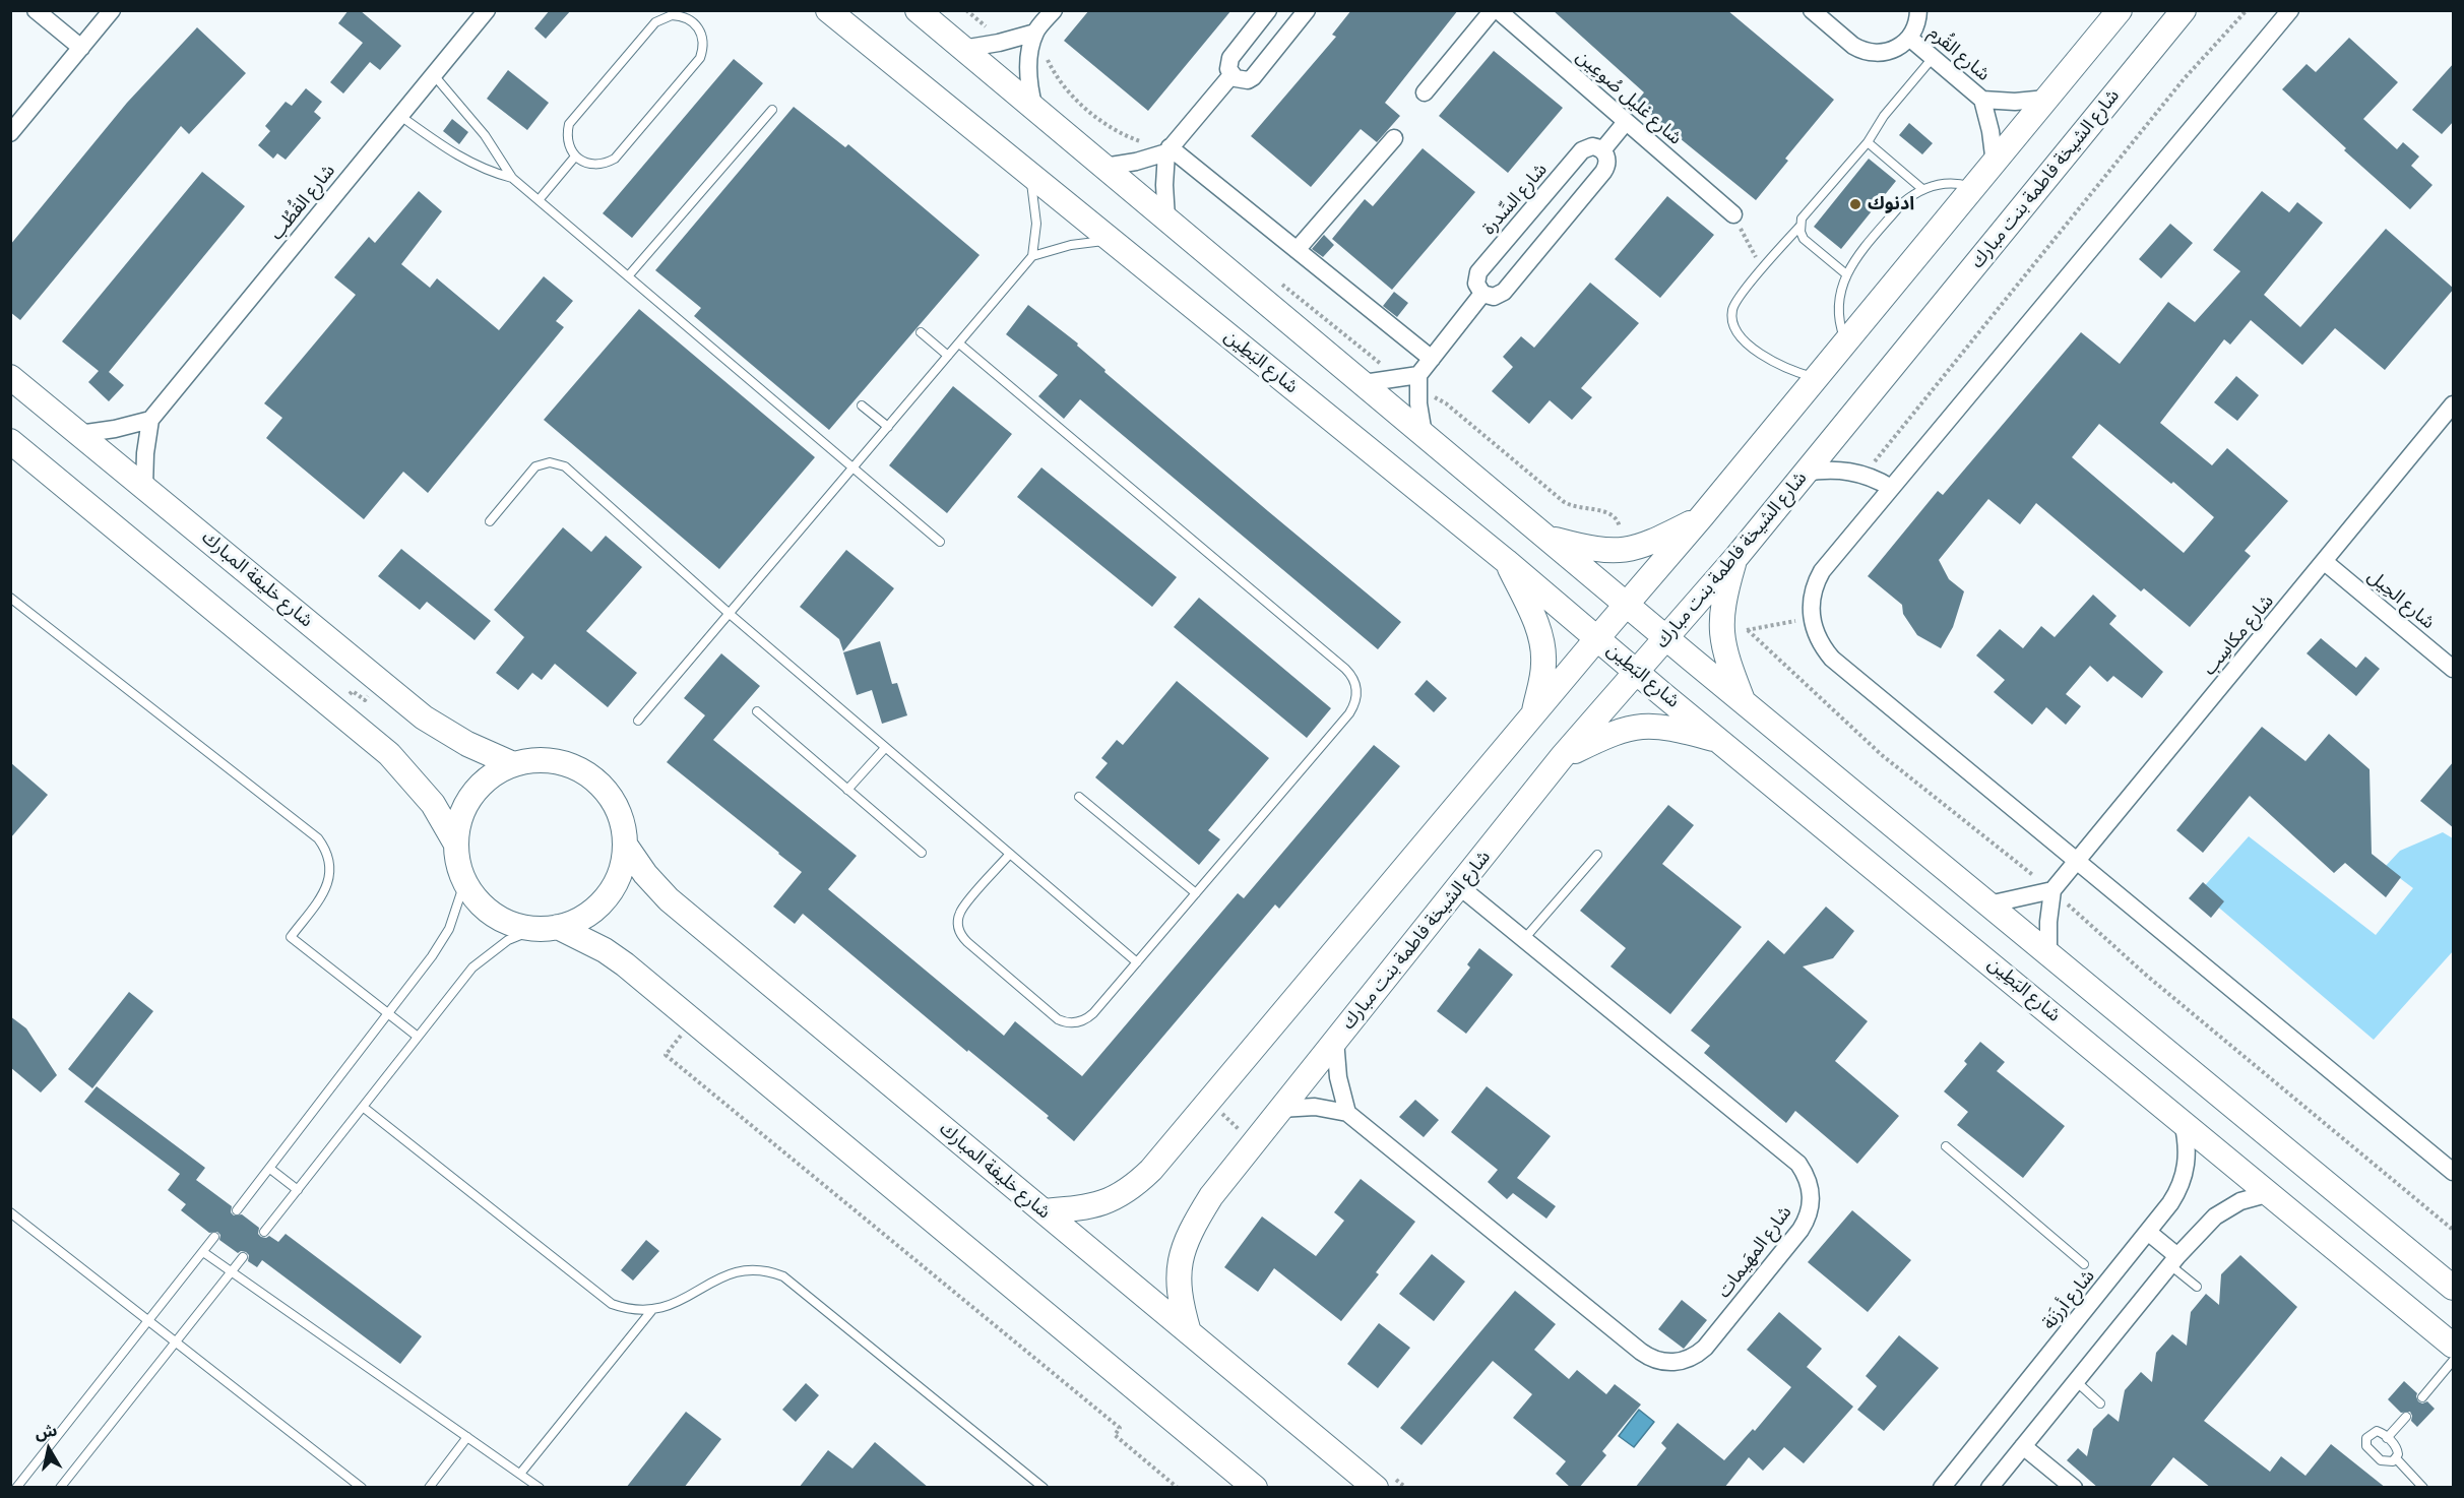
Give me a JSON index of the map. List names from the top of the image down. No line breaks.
{"streets":{"main road":["شارع الشيخة فاطمة بنت مبارك","شارع البَطِين","شارع خليفة المبارك"],"street":["شارع القُرم","شارع غليل صُوعِين","شارع السِّدرة","شارع القُطُب","شارع الحِيل","شارع مكاسِب","شارع المهَيمات","شارع أرزَنة"]},"crossings":[["شارع الشيخة فاطمة بنت مبارك","شارع البَطِين"],["شارع الشيخة فاطمة بنت مبارك","شارع خليفة المبارك"],["شارع الشيخة فاطمة بنت مبارك","شارع المهَيمات"],["شارع البَطِين","شارع أرزَنة"],["شارع الحِيل","شارع مكاسِب"]],"places":["ادنوك"],"north":"top"}
